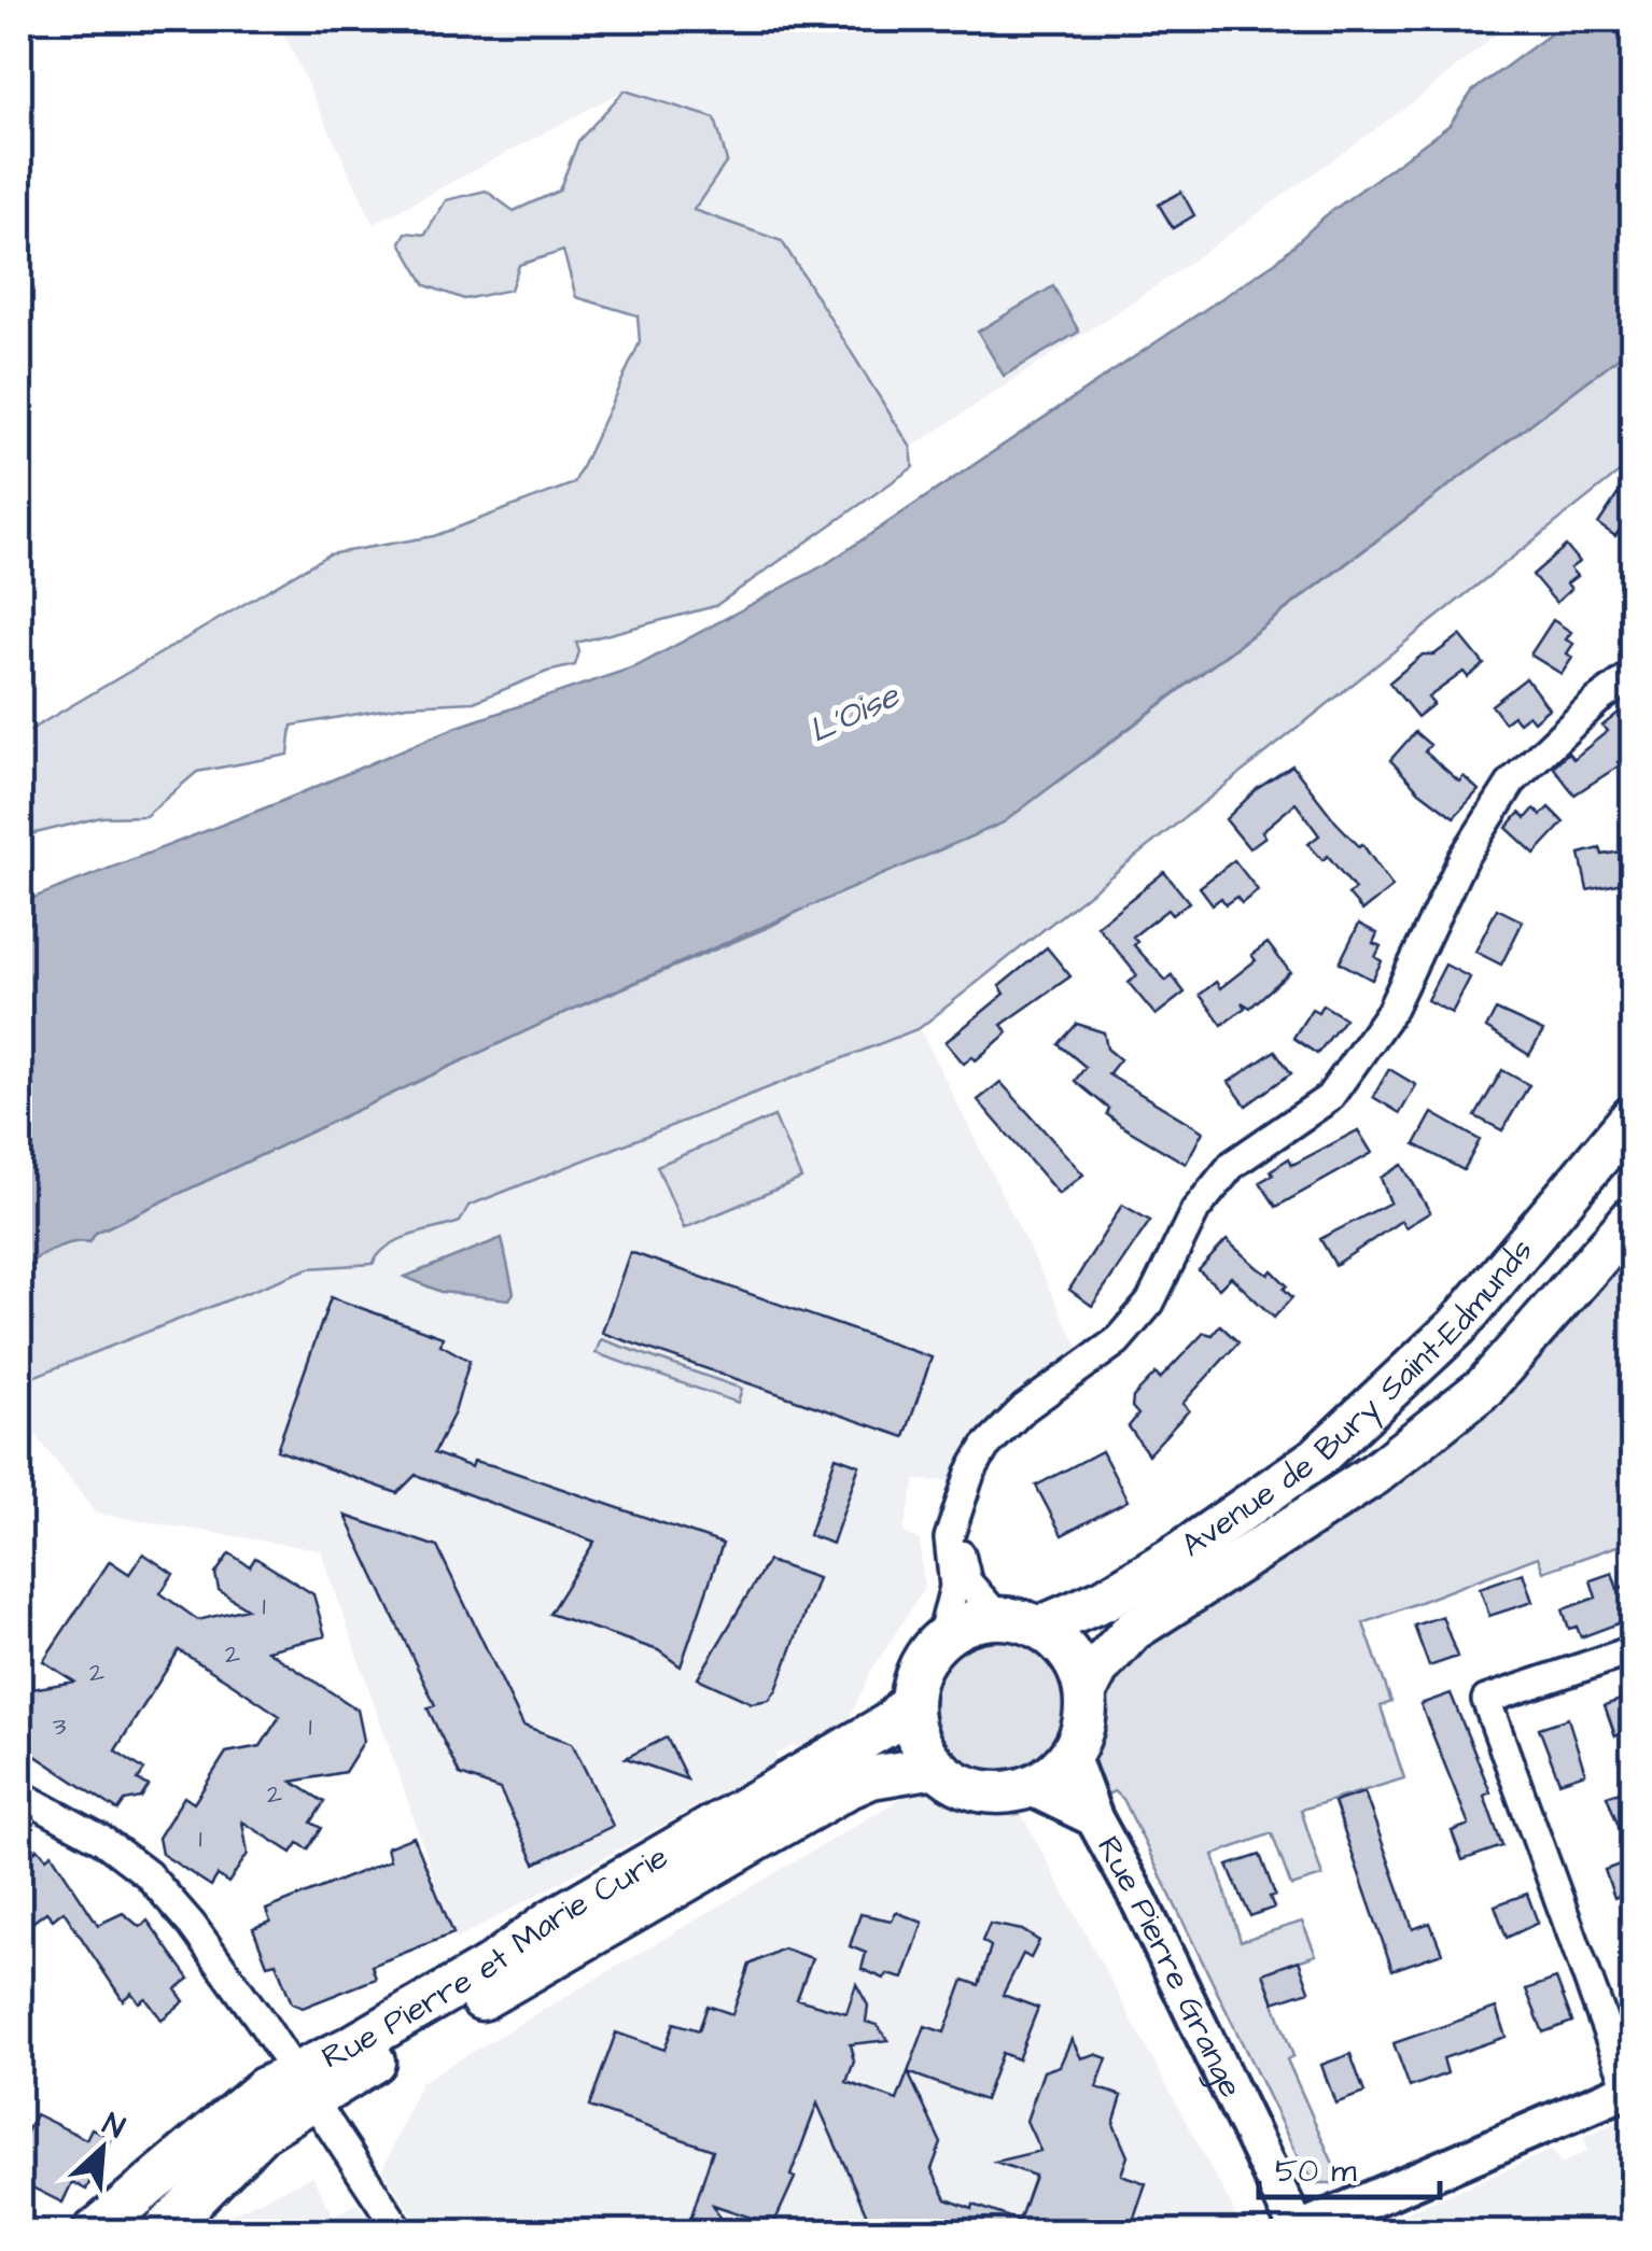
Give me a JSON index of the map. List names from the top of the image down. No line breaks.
{"streets":{"main road":["Avenue de Bury Saint-Edmunds","Rue Pierre et Marie Curie"],"street":["Rue Pierre Grange"]},"crossings":[["Avenue de Bury Saint-Edmunds","Rue Pierre et Marie Curie"],["Avenue de Bury Saint-Edmunds","Rue Pierre Grange"],["Rue Pierre et Marie Curie","Rue Pierre Grange"]],"water":["L'Oise"],"house_numbers":["1","2","2","3","1","2","1"],"scale_bar":"50 m","north":"top right"}
